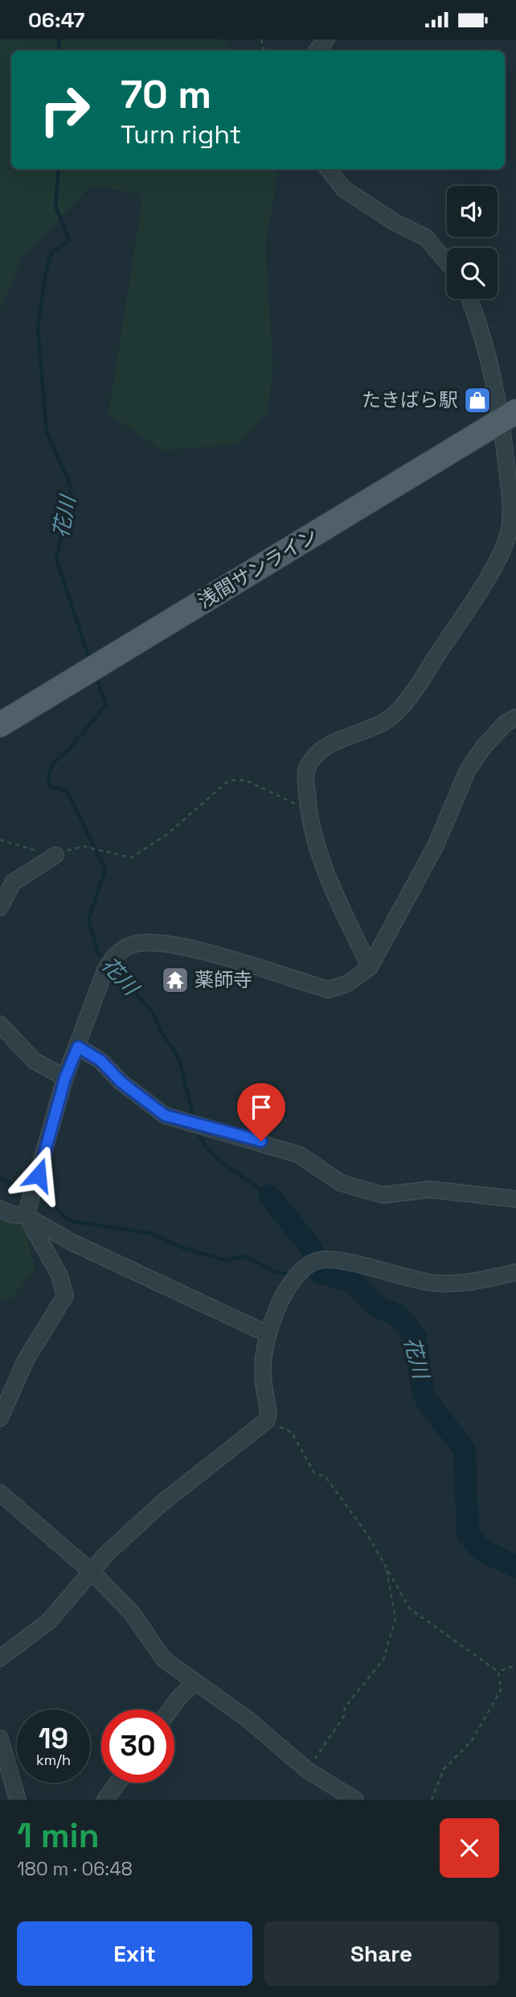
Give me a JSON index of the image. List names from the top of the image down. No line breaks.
{"streets":{"main road":["浅間サンライン"]},"water":["花川"],"places":{"shop":["たきばら駅"],"temple":["薬師寺"]},"page":{"status":"06:47","turn":["70 m","Turn right"],"speed":"19 km/h","limit":"30","heading":["1 min","180 m · 06:48"],"buttons":["Exit","Share"]}}
